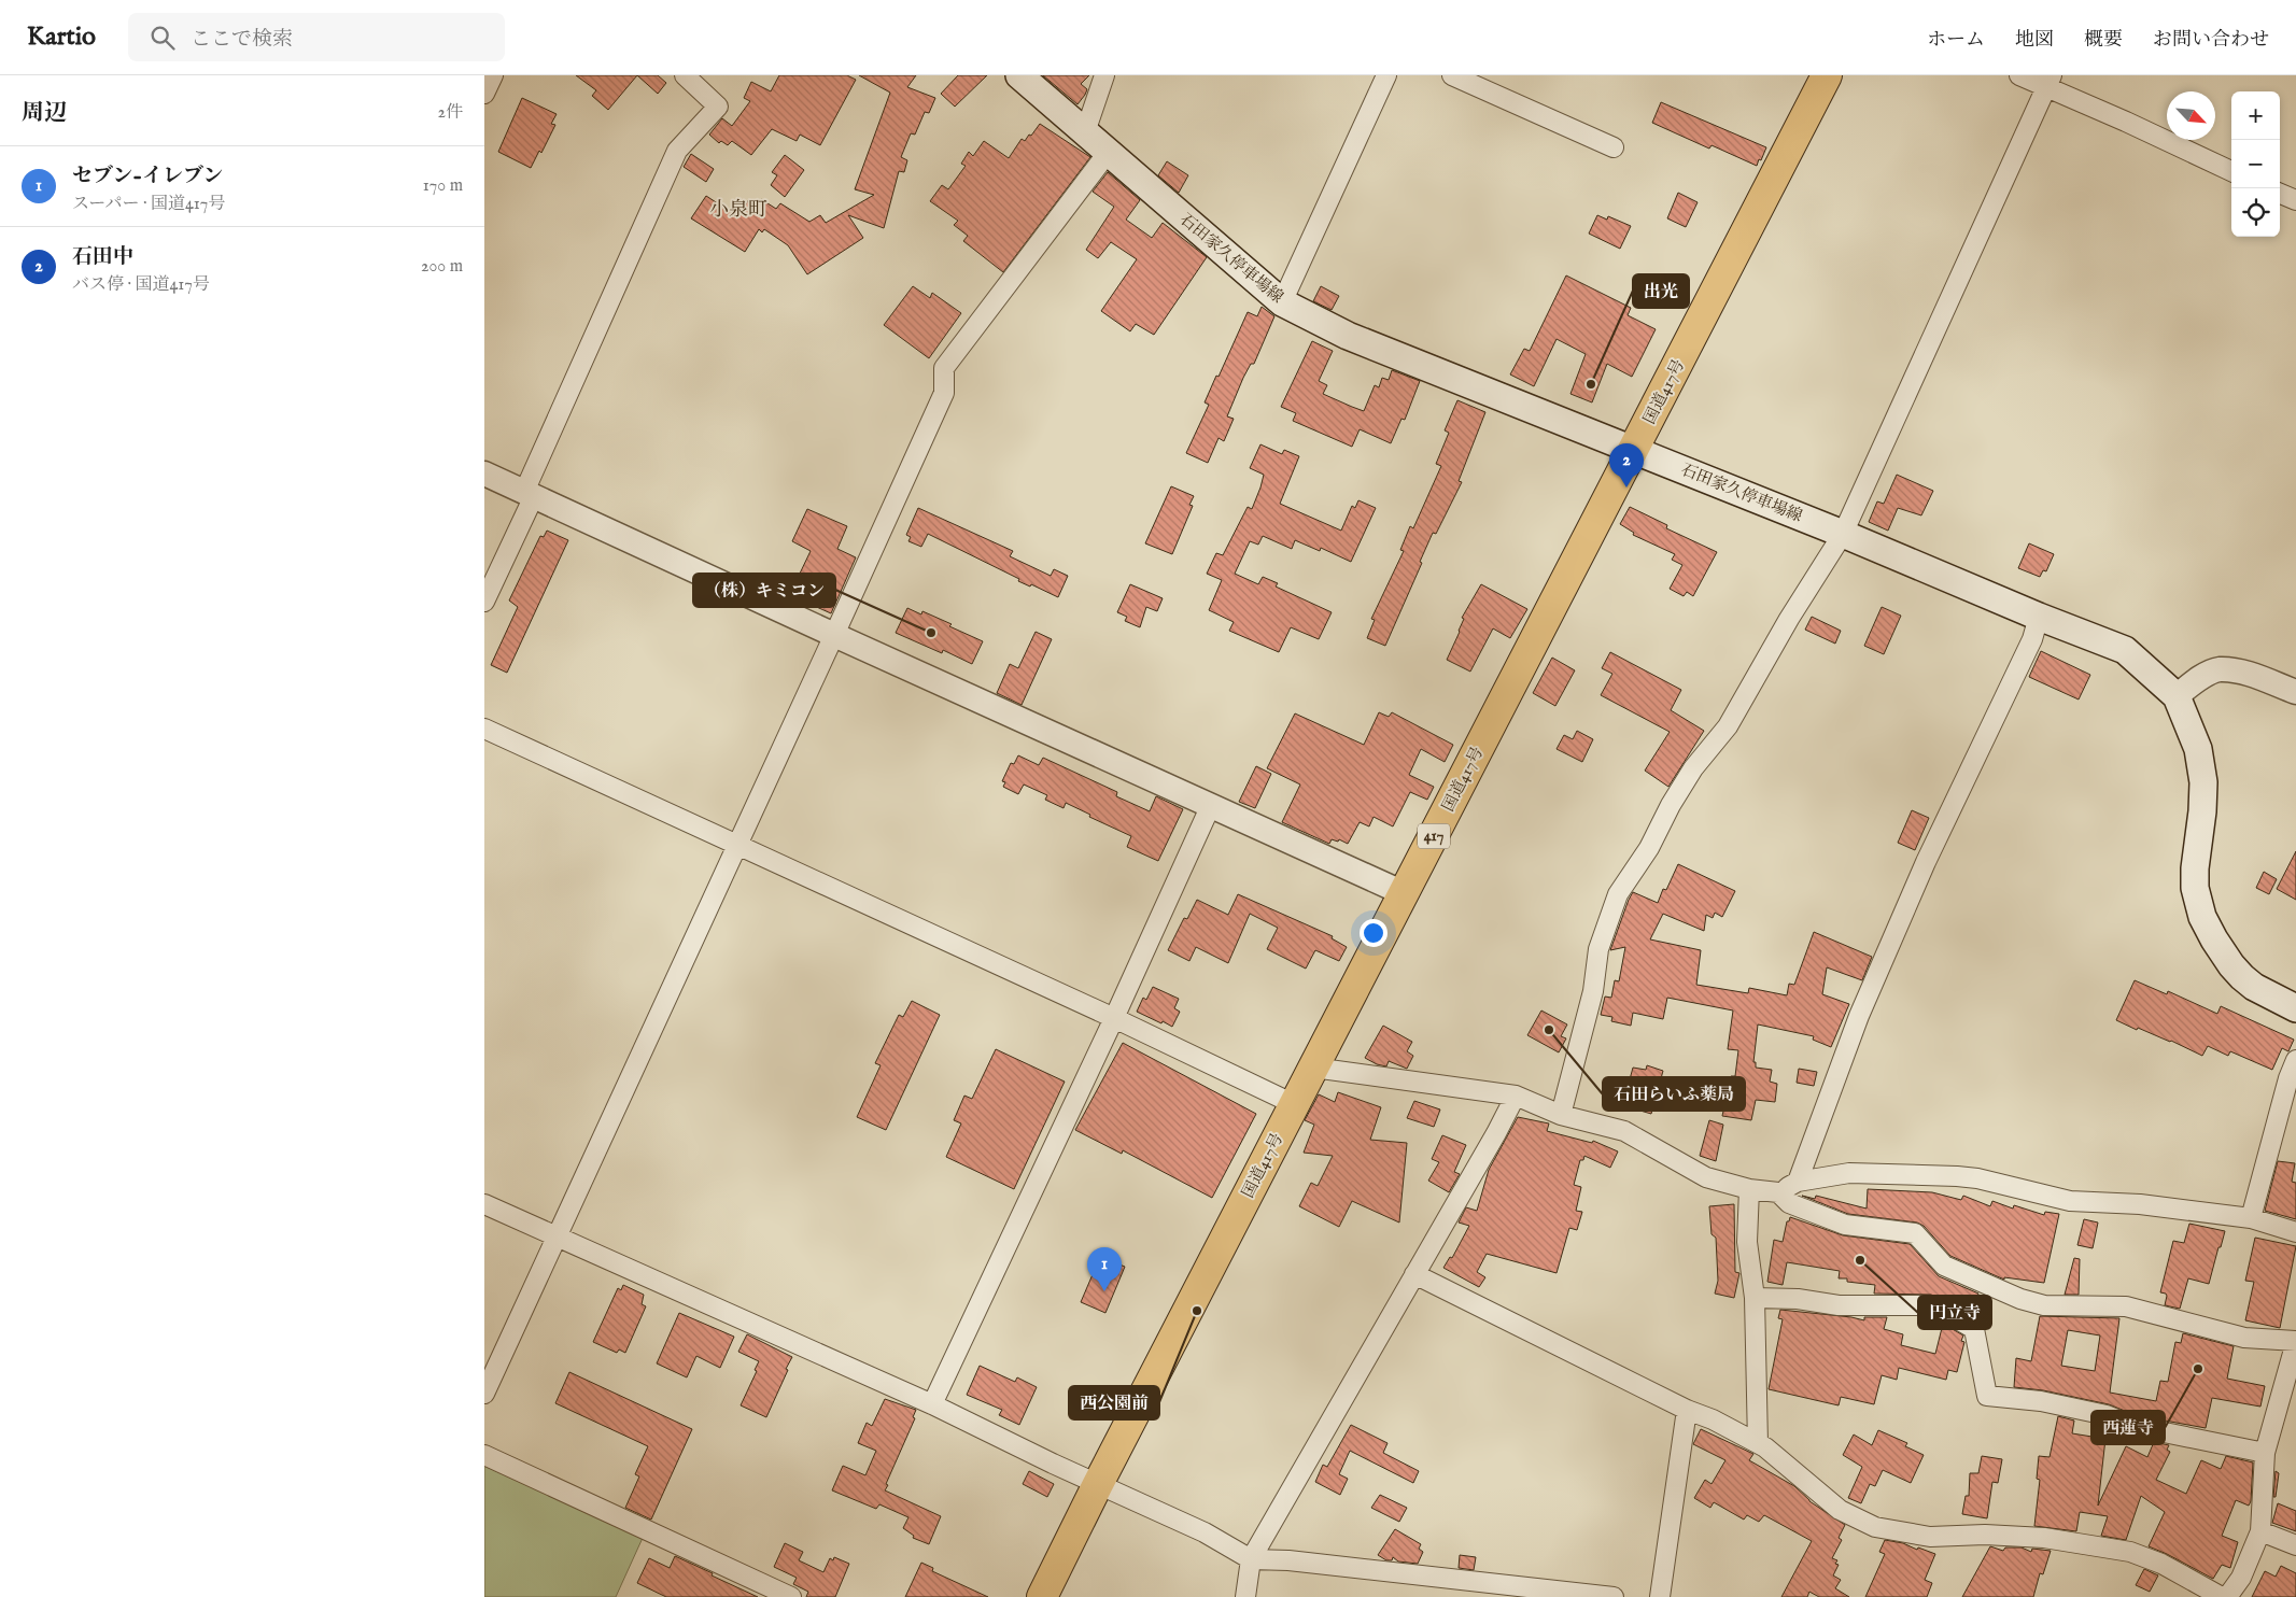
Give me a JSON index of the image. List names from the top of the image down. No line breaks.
{"streets":{"highway":["国道417号","417"],"main road":["石田家久停車場線"]},"crossings":[["石田家久停車場線","国道417号"]],"districts":["小泉町"],"places":["出光","（株）キミコン","石田らいふ薬局","円立寺","西公園前","西蓮寺"],"north":"bottom right","page":{"header":"Kartio","search":"ここで検索","nav":["ホーム","地図","概要","お問い合わせ"],"heading":["周辺","2件"],"map_buttons":["+","−"],"list":[{"mark":"1","name":"セブン-イレブン","note":"スーパー · 国道417号","value":"170 m"},{"mark":"2","name":"石田中","note":"バス停 · 国道417号","value":"200 m"}],"pins":["2","1"]}}
